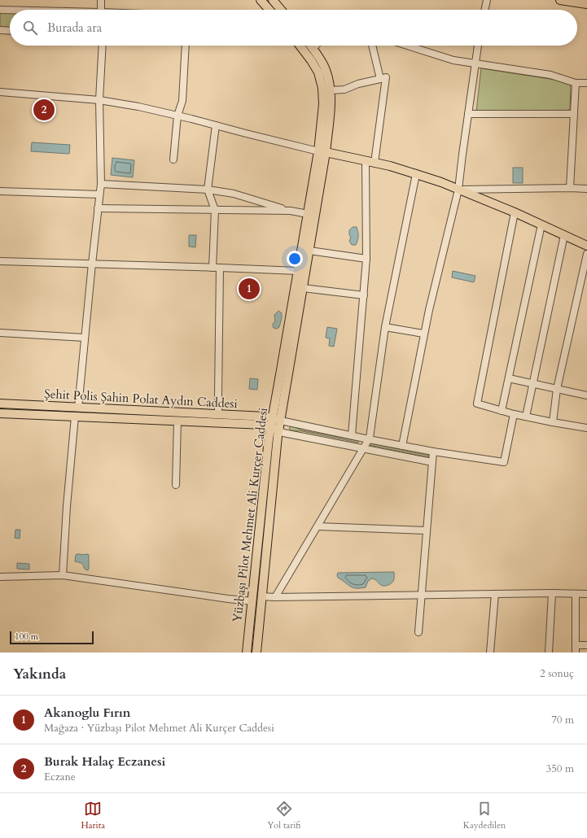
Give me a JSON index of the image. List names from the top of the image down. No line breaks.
{"streets":{"main road":["Şehit Polis Şahin Polat Aydın Caddesi","Yüzbaşı Pilot Mehmet Ali Kurçer Caddesi"]},"crossings":[["Şehit Polis Şahin Polat Aydın Caddesi","Yüzbaşı Pilot Mehmet Ali Kurçer Caddesi"]],"scale_bar":"100 m","page":{"search":"Burada ara","pins":["2","1"],"scale":"100 m","heading":["Yakında","2 sonuç"],"list":[{"mark":"1","name":"Akanoglu Fırın","note":"Mağaza · Yüzbaşı Pilot Mehmet Ali Kurçer Caddesi","value":"70 m"},{"mark":"2","name":"Burak Halaç Eczanesi","note":"Eczane","value":"350 m"}],"nav":["Harita","Yol tarifi","Kaydedilen"]}}
